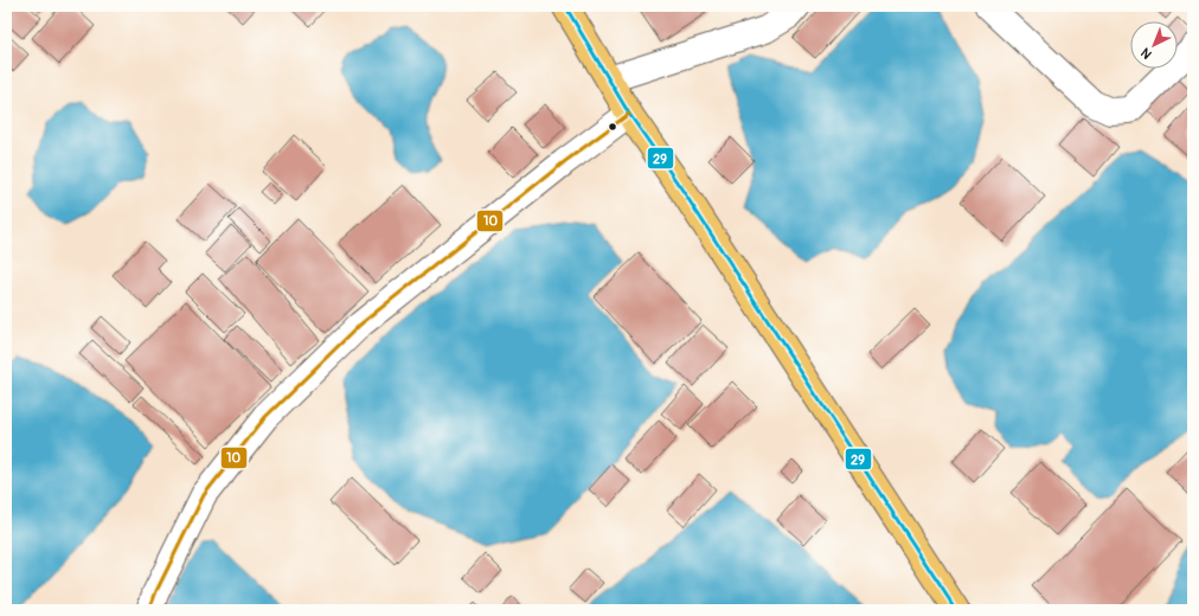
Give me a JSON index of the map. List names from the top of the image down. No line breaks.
{"lines":["transit line 29","transit line 10"],"north":"bottom left"}
